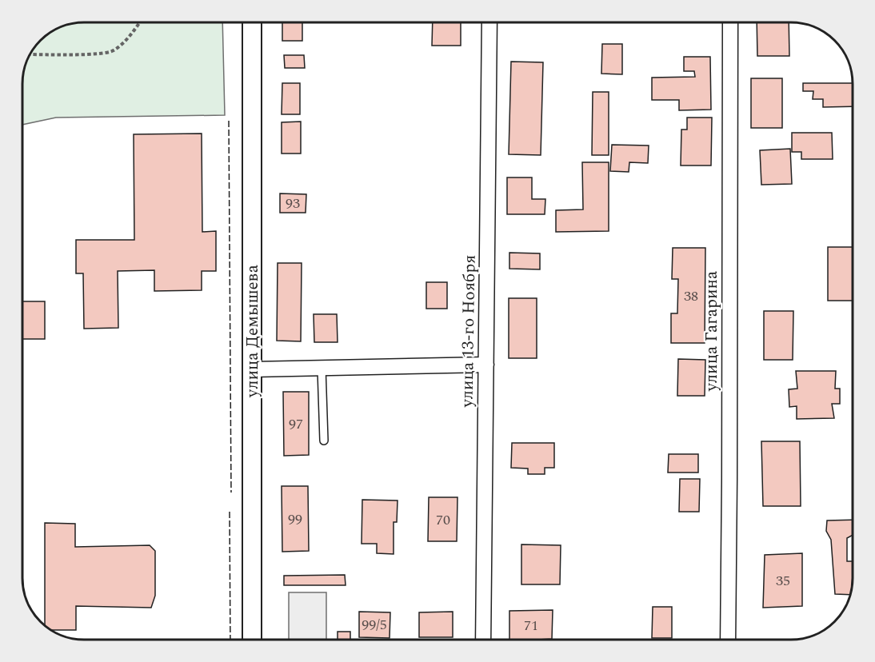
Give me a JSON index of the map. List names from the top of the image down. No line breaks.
{"streets":{"street":["улица Демышева","улица 13-го Ноября","улица Гагарина"]},"house_numbers":["93","38","97","99","70","35","99/5","71"]}
